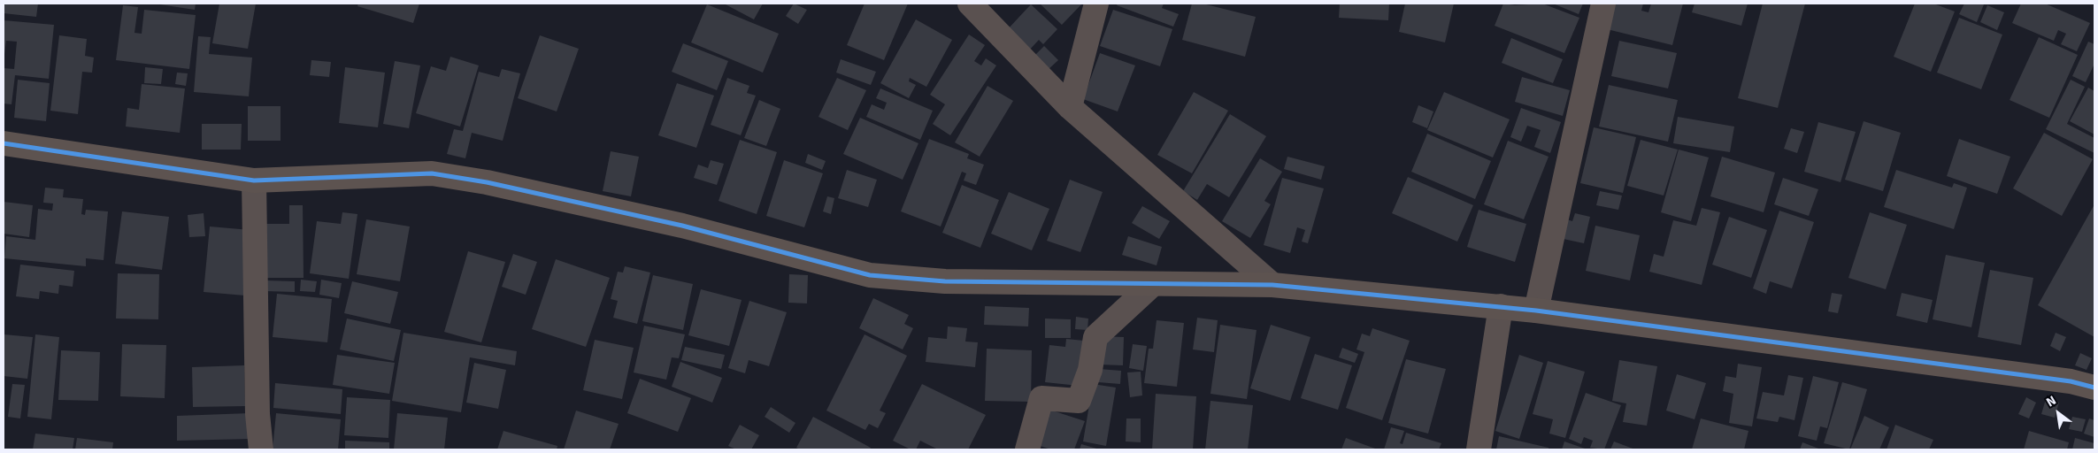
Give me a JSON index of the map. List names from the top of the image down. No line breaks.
{"north":"top left"}
